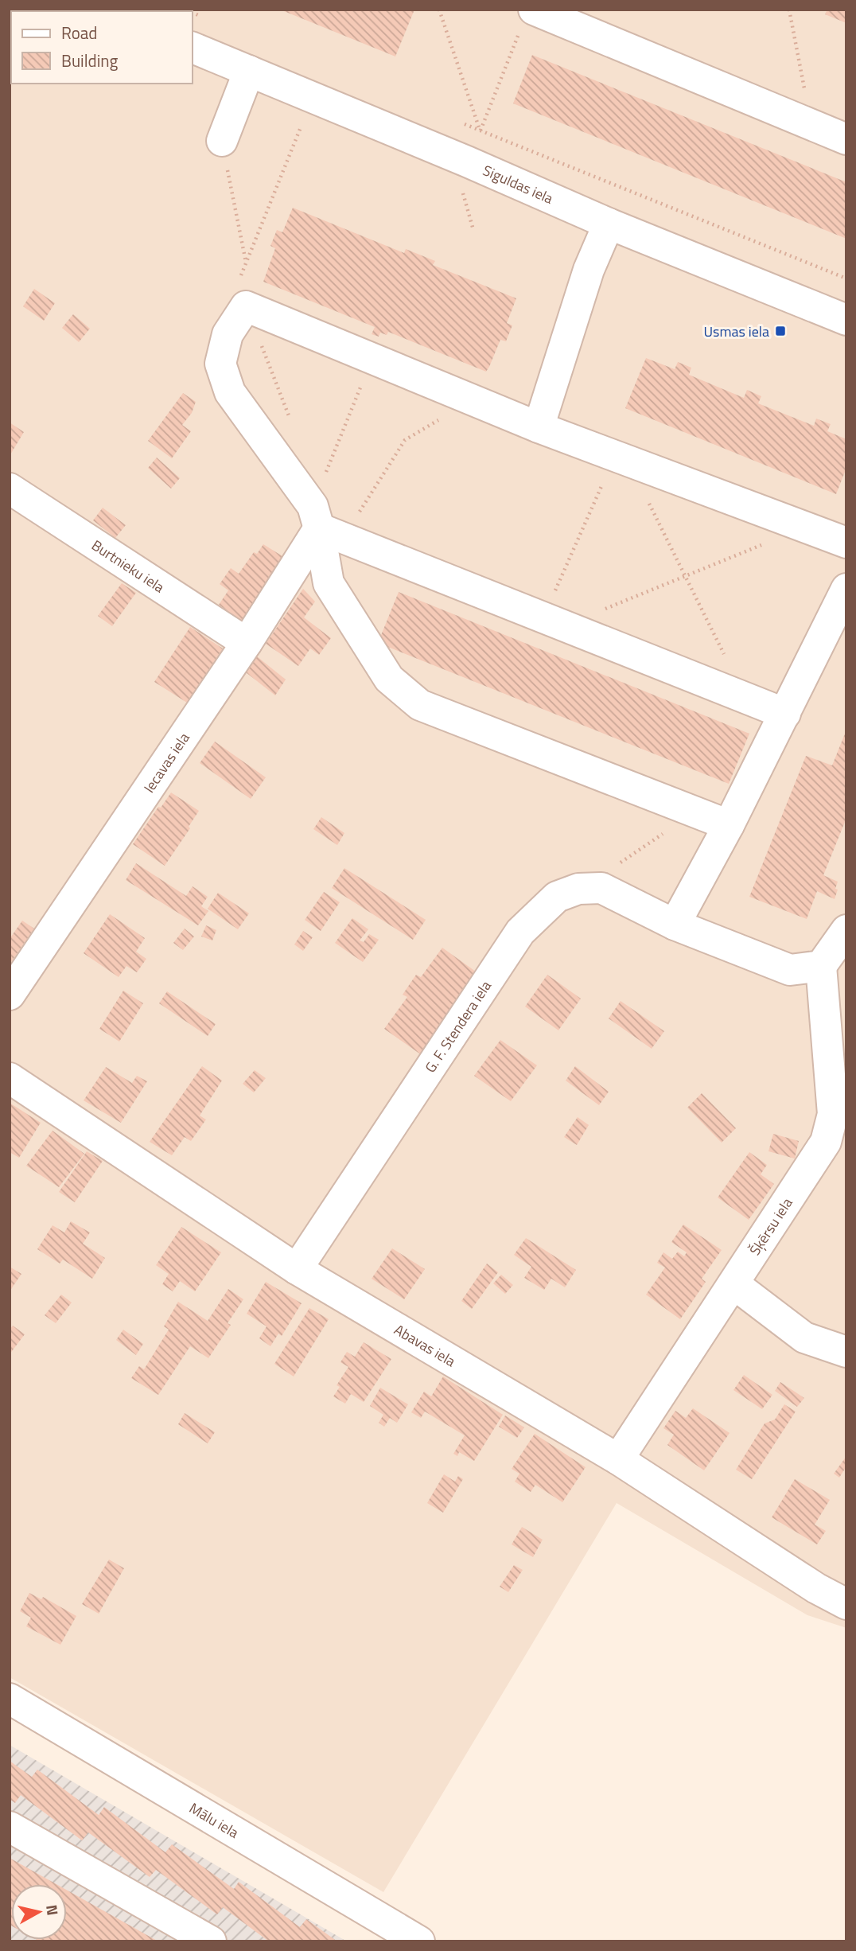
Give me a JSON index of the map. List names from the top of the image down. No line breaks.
{"streets":{"street":["Siguldas iela","Burtnieku iela","Iecavas iela","G. F. Stendera iela","Šķērsu iela","Abavas iela","Mālu iela"]},"crossings":[["Burtnieku iela","Iecavas iela"],["G. F. Stendera iela","Abavas iela"],["Šķērsu iela","Abavas iela"]],"places":{"transit":["Usmas iela"]},"legend":["Road","Building"],"north":"right"}
